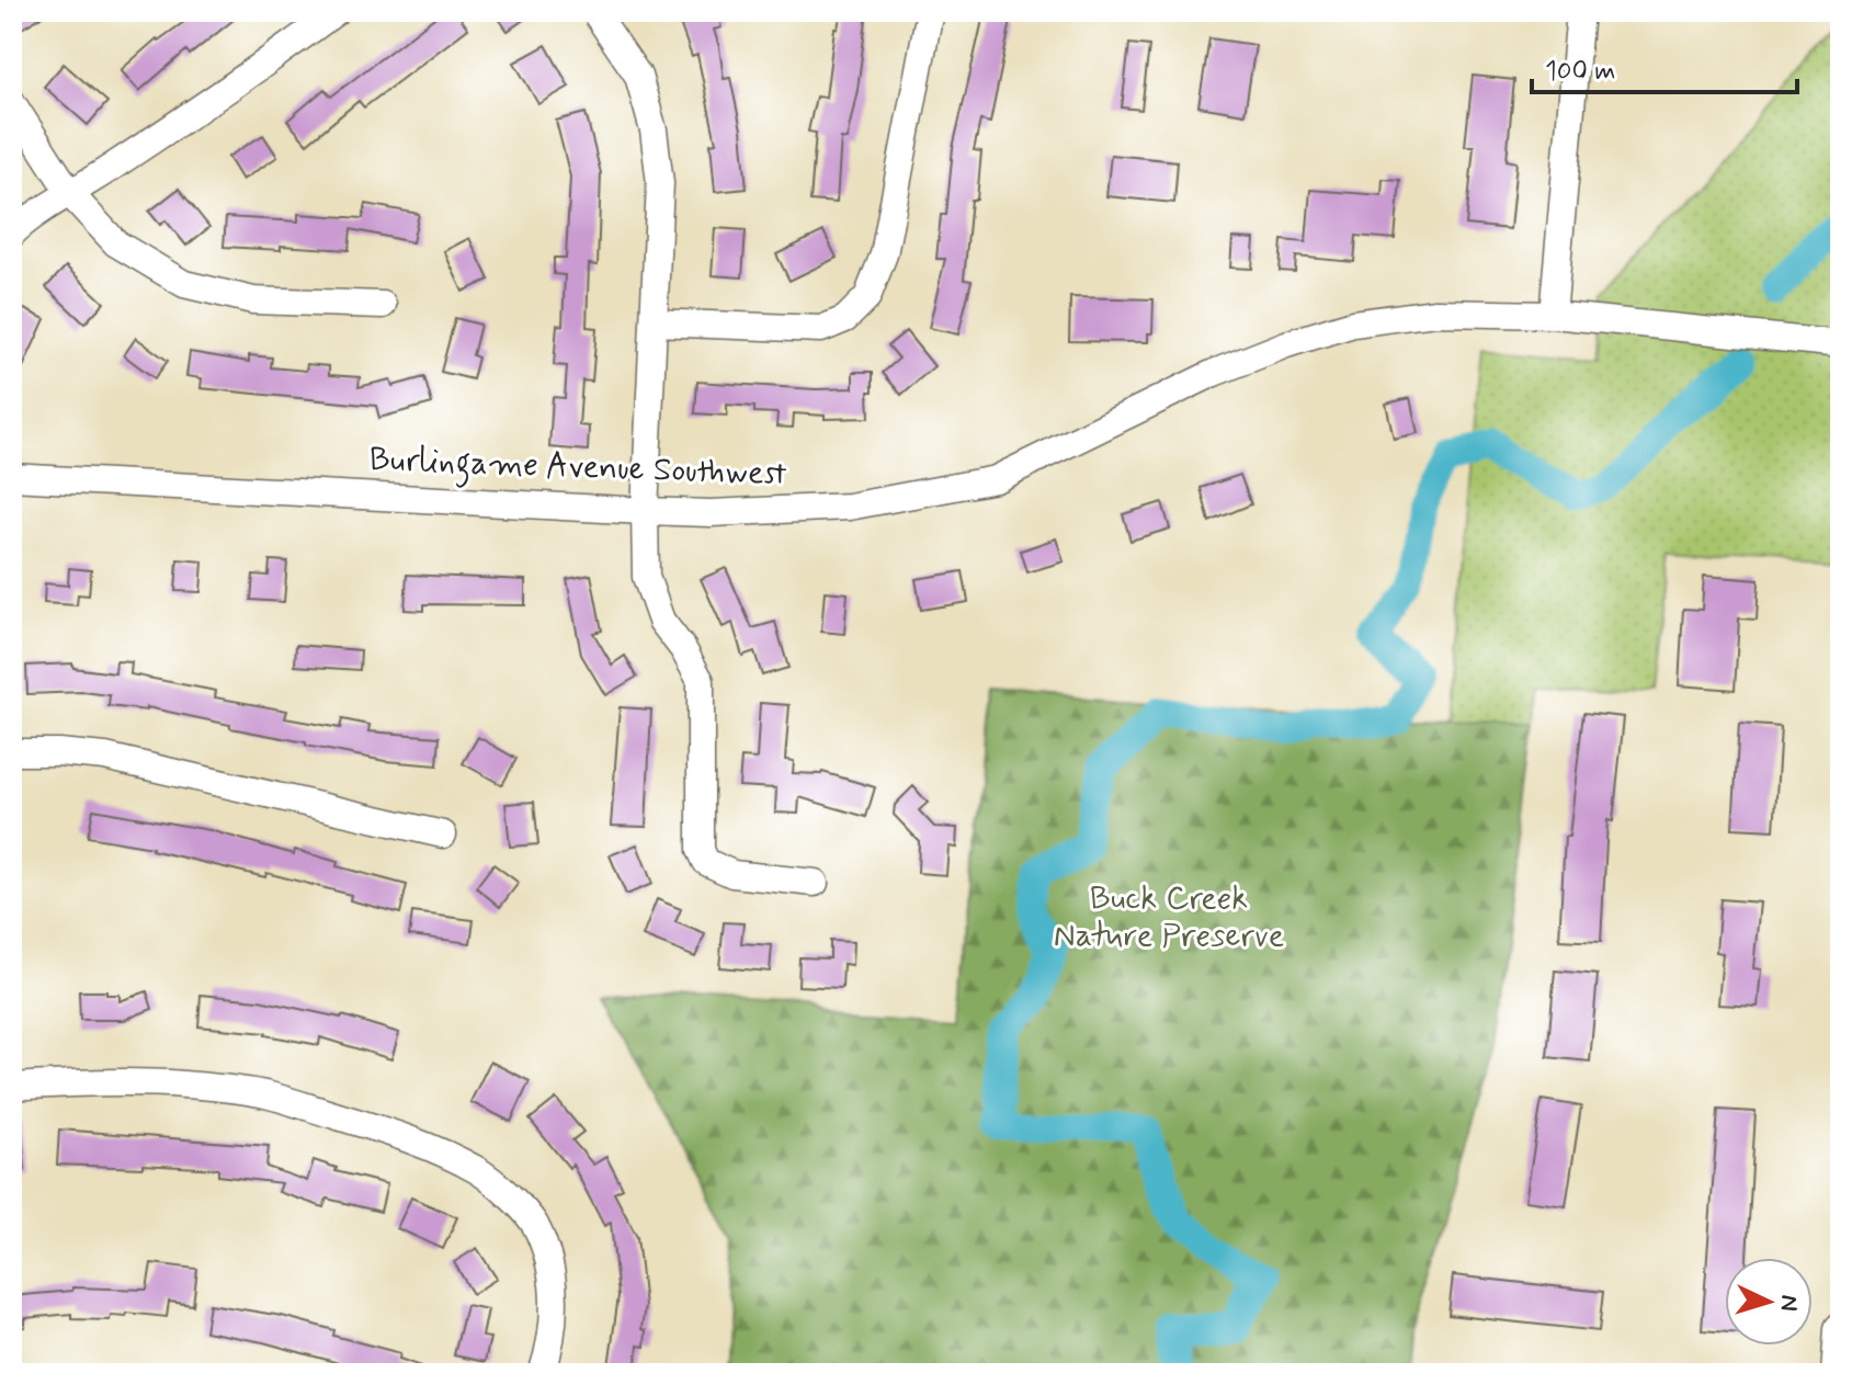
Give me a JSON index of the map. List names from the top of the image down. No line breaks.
{"streets":{"street":["Burlingame Avenue Southwest"]},"parks":["Buck Creek Nature Preserve"],"scale_bar":"100 m","north":"right"}
